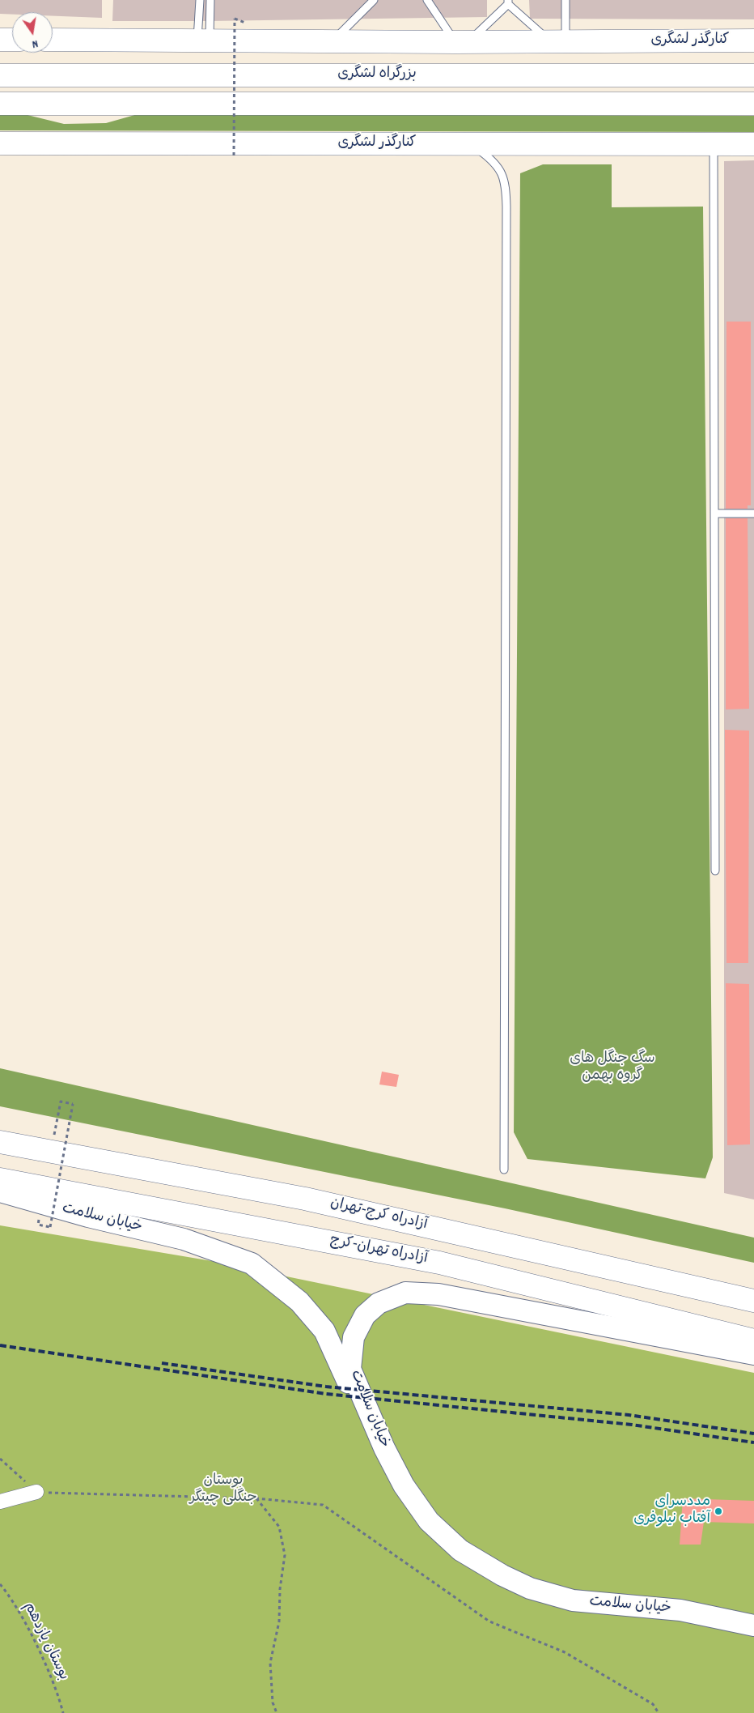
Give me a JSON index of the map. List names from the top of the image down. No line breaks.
{"streets":{"main road":["کنارگذر لشگری","بزرگراه لشگری","آزادراه کرج-تهران","خیابان سلامت","آزادراه تهران-کرج"],"path":["بوستان یازدهم"]},"parks":["سگ جنگل های گروه بهمن","بوستان جنگلی چیتگر"],"places":["مددسرای آفتاب نیلوفری"],"north":"bottom"}
